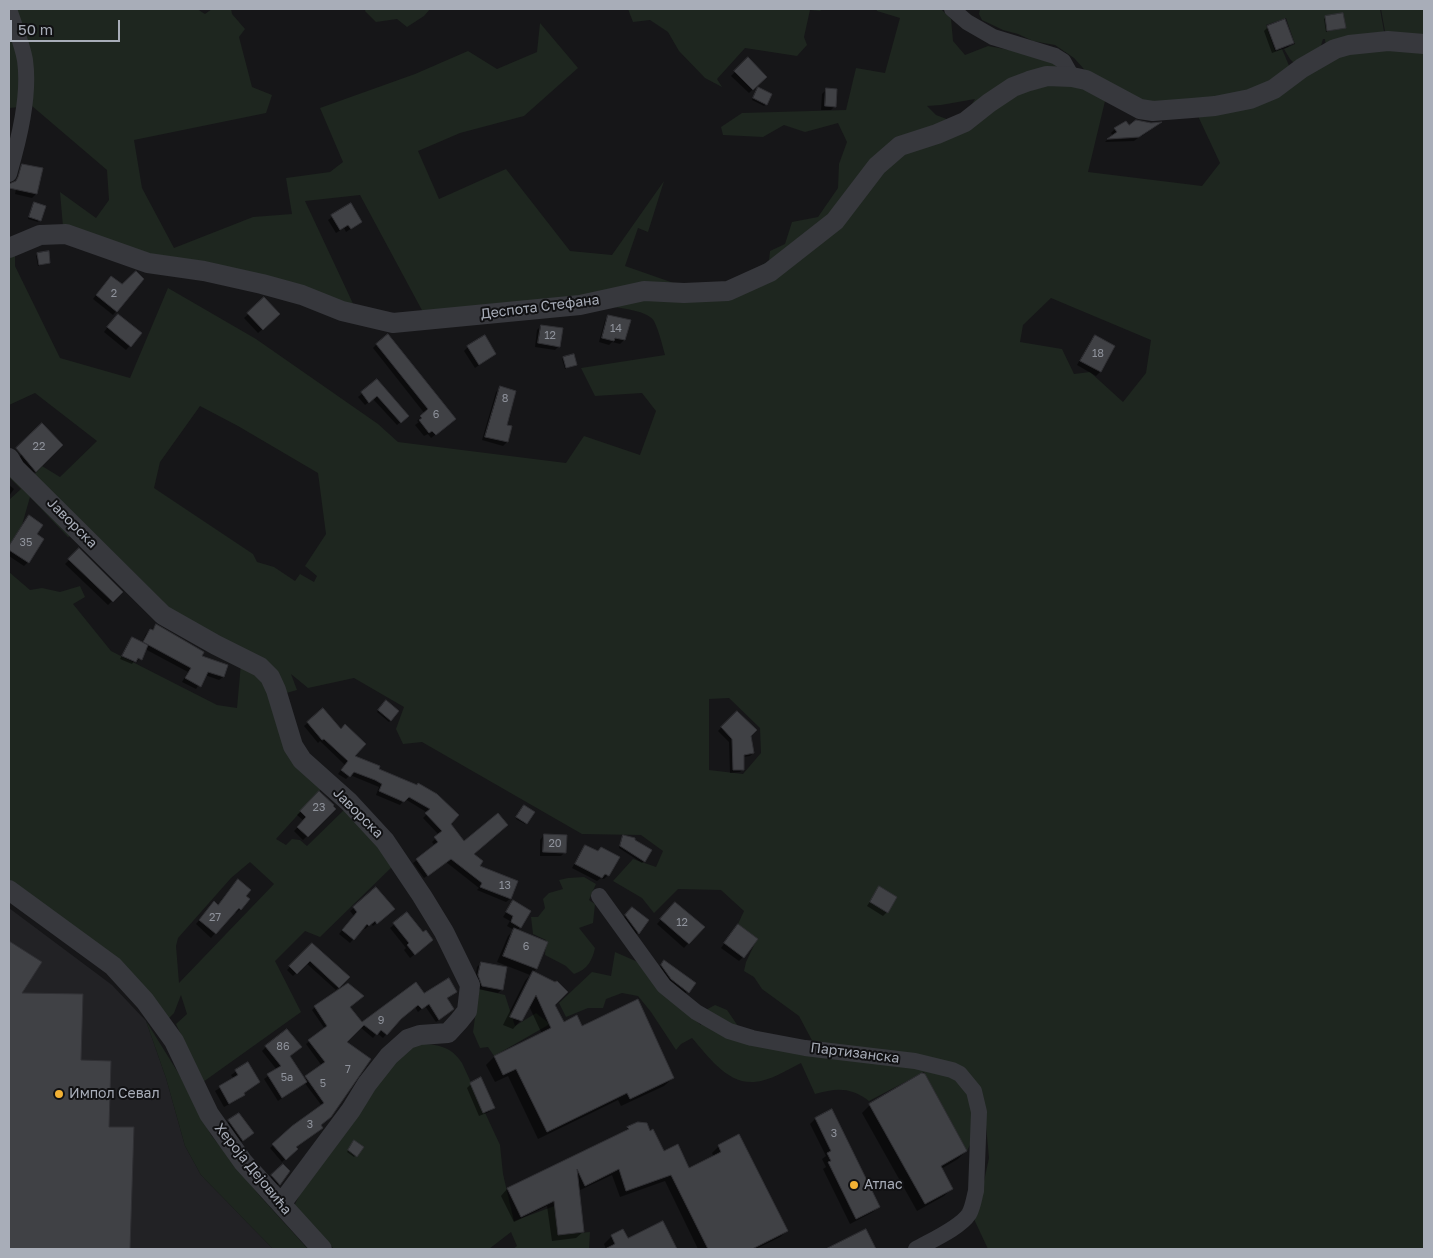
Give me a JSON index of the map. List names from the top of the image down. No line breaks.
{"streets":{"street":["Деспота Стефана","Јаворска","Партизанска","Хероја Дејовића"]},"crossings":[["Јаворска","Хероја Дејовића"]],"places":["Импол Севал","Атлас"],"house_numbers":["2","14","12","18","8","6","22","35","23","20","13","27","12","6","9","86","7","5a","5","3","3"],"scale_bar":"50 m"}
